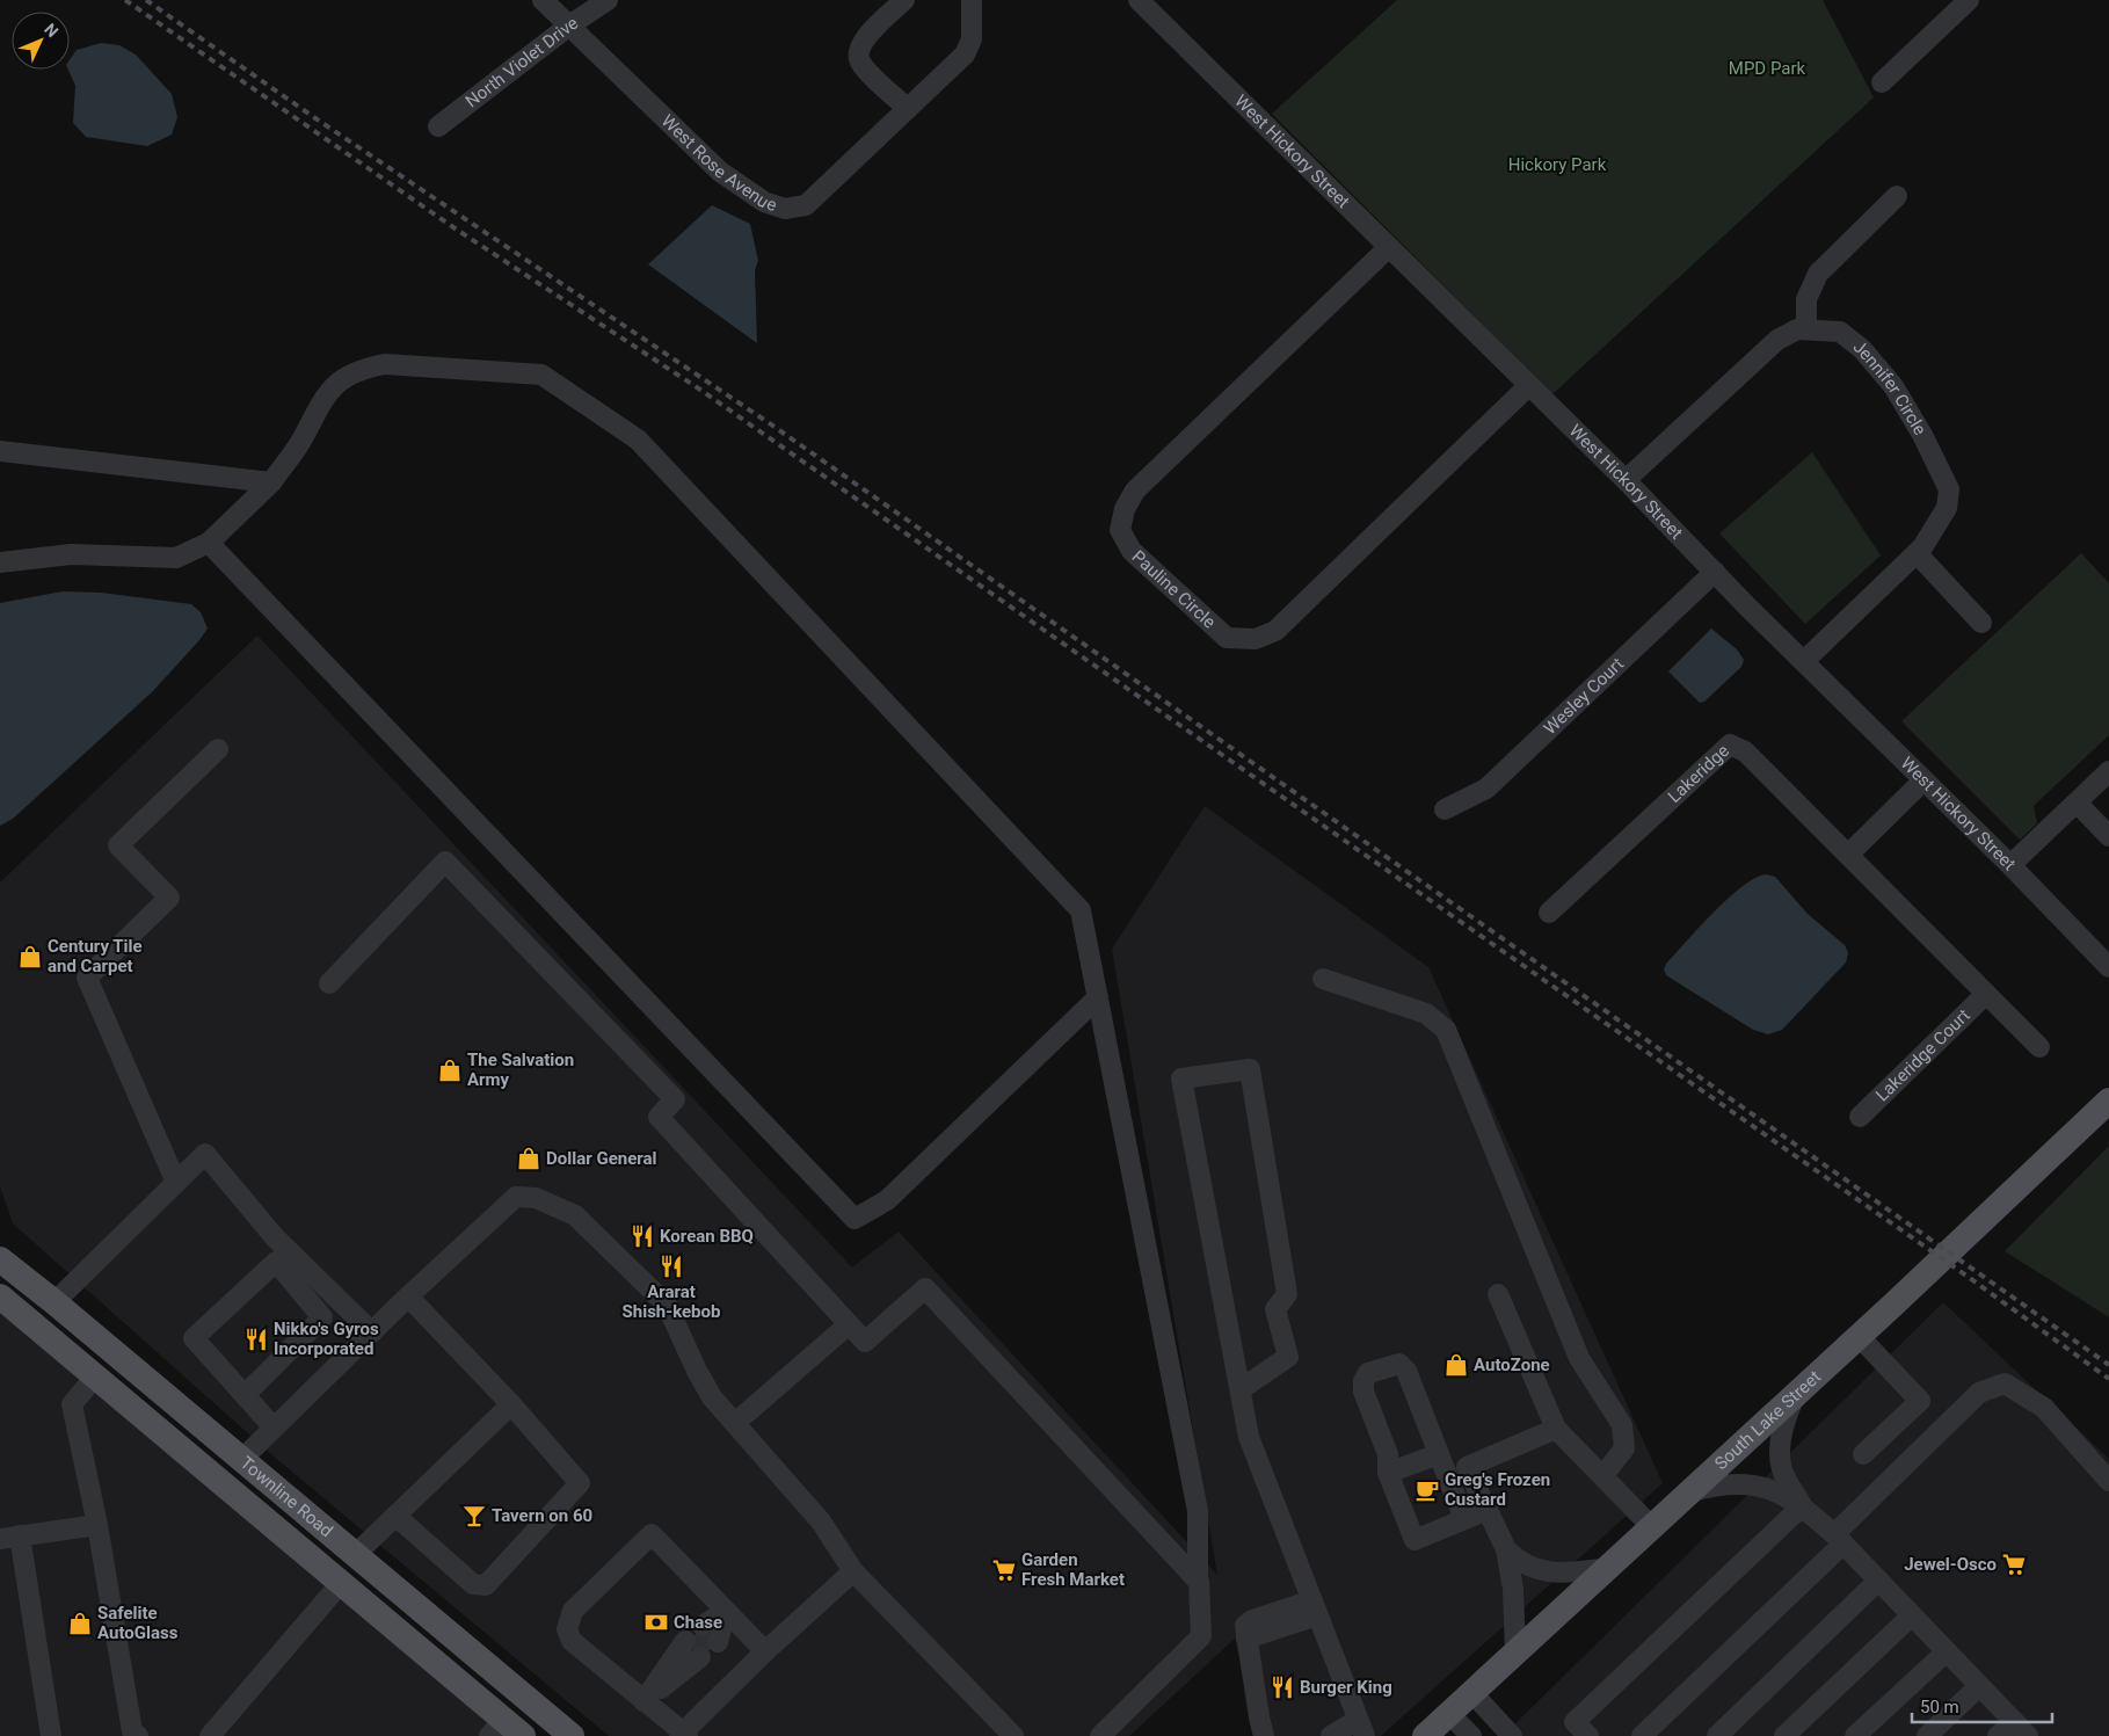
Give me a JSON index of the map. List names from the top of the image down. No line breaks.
{"streets":{"main road":["South Lake Street","Townline Road"],"street":["North Violet Drive","West Hickory Street","West Rose Avenue","Jennifer Circle","Pauline Circle","Wesley Court","Lakeridge","Lakeridge Court"]},"crossings":[["North Violet Drive","West Rose Avenue"],["West Hickory Street","Jennifer Circle"],["West Hickory Street","Pauline Circle"],["West Hickory Street","Wesley Court"],["Lakeridge","Lakeridge Court"]],"parks":["MPD Park","Hickory Park"],"places":{"shop":["Century Tile and Carpet","The Salvation Army","Dollar General","AutoZone","Safelite AutoGlass"],"restaurant":["Korean BBQ","Ararat Shish-kebob","Nikko's Gyros Incorporated","Burger King"],"cafe":["Greg's Frozen Custard"],"bar":["Tavern on 60"],"supermarket":["Jewel-Osco","Garden Fresh Market"],"bank":["Chase"]},"scale_bar":"50 m","north":"top right"}
